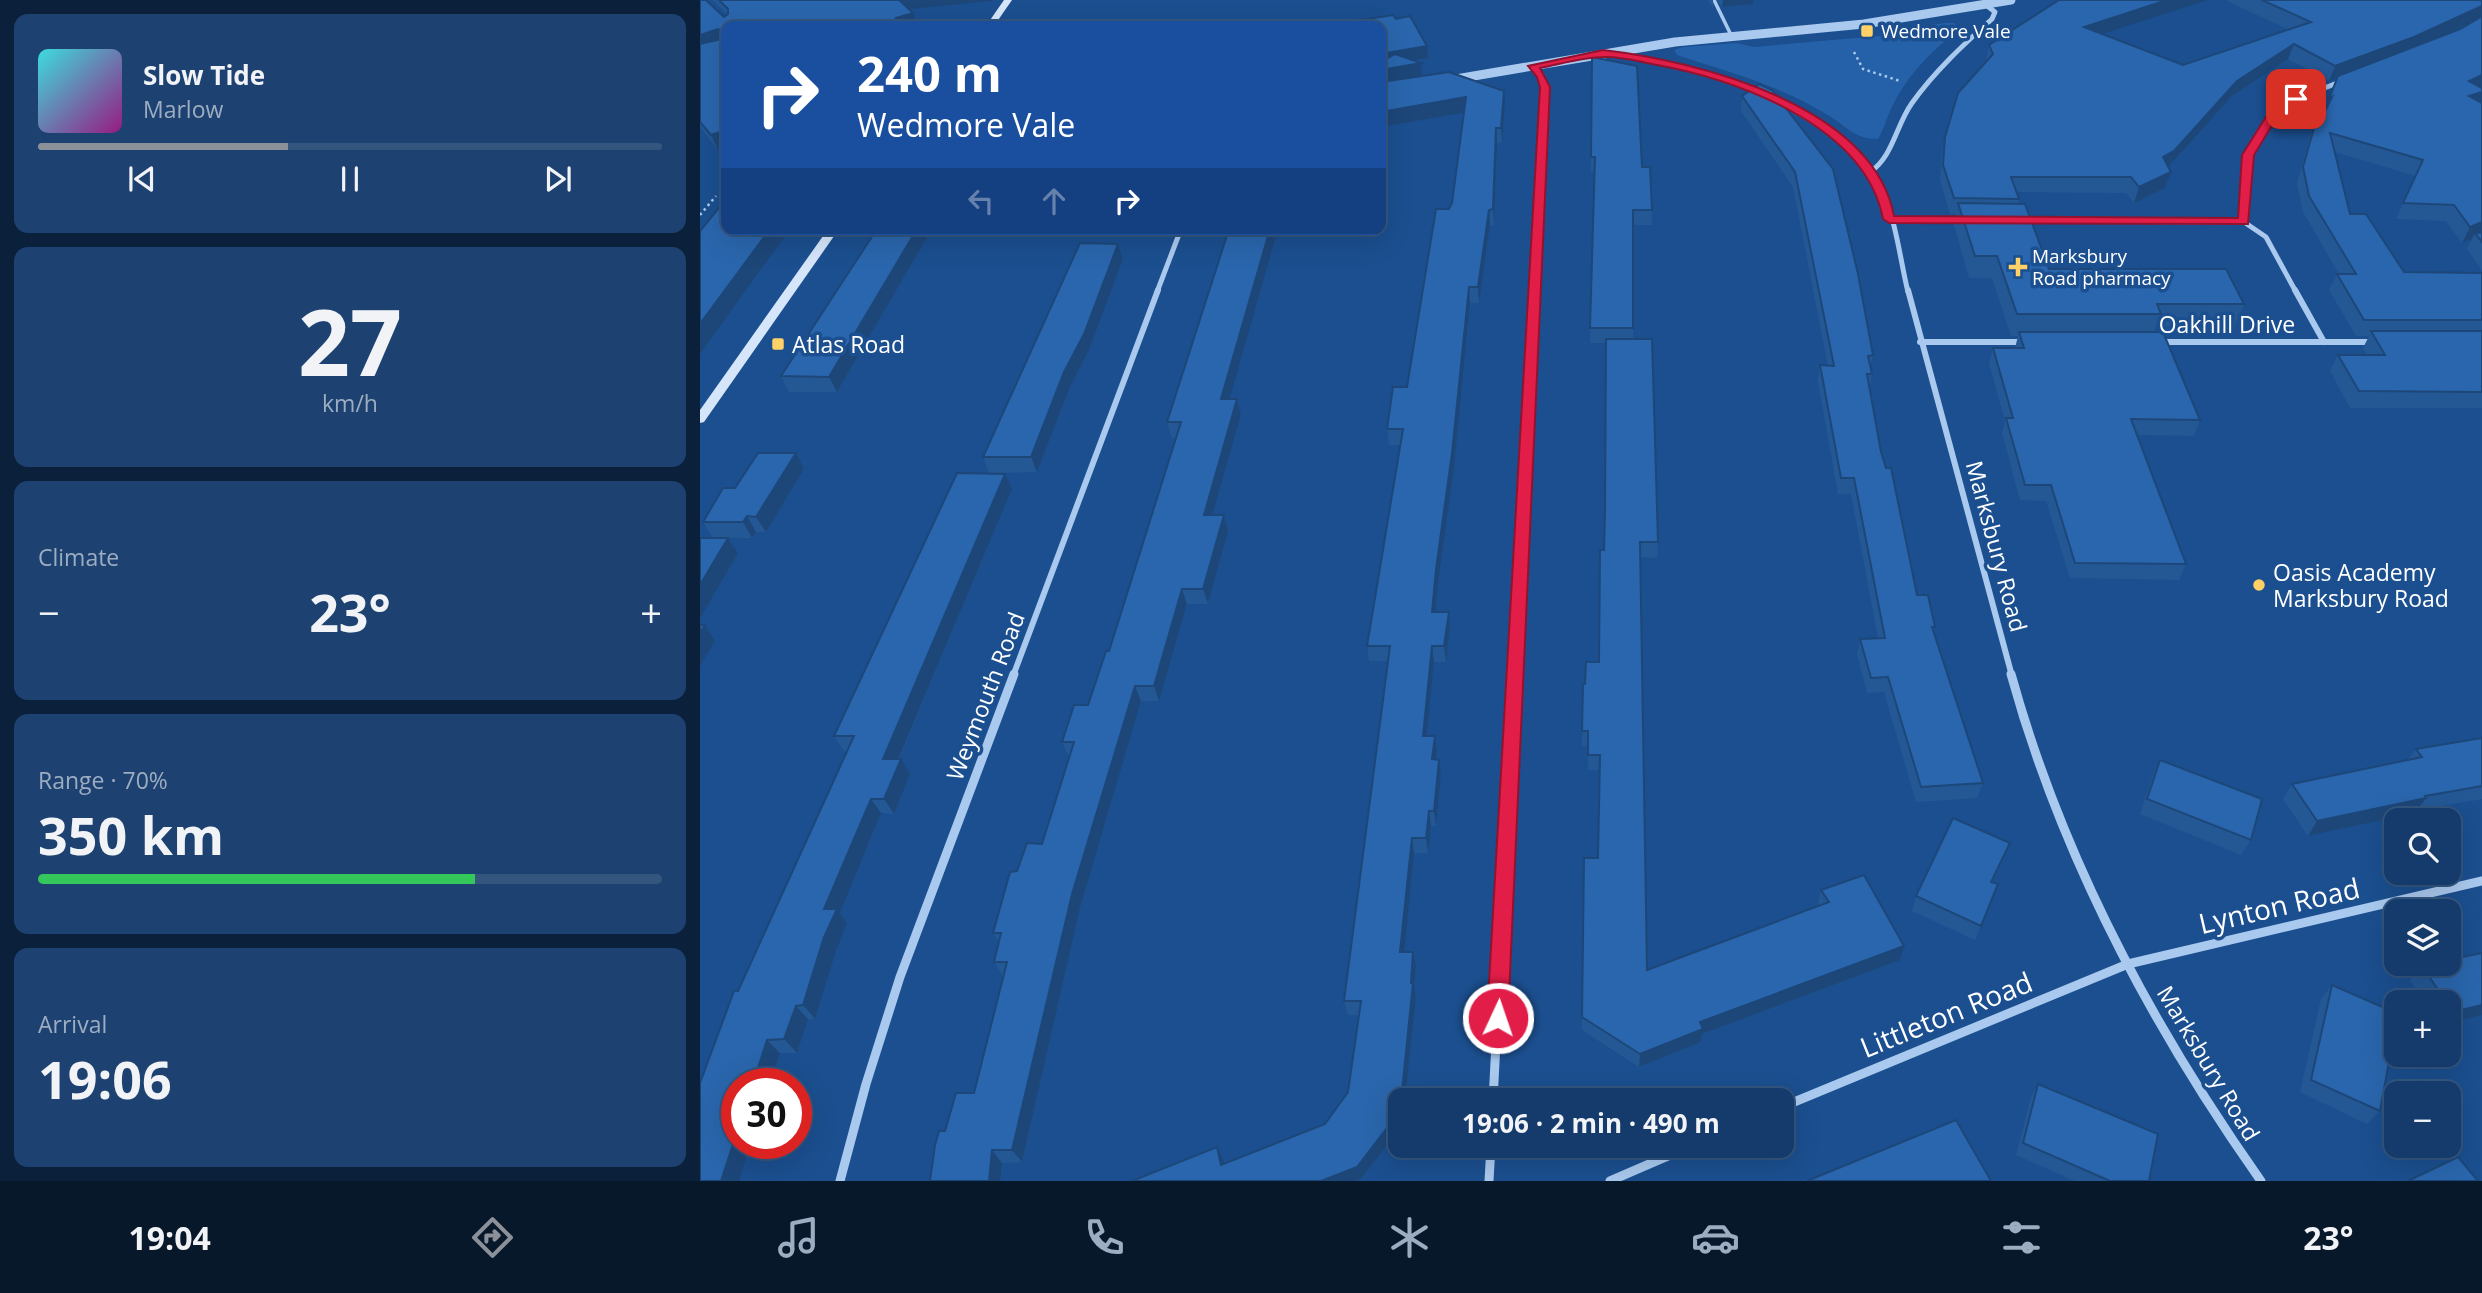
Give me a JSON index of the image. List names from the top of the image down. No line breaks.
{"streets":{"street":["Oakhill Drive","Marksbury Road","Weymouth Road","Lynton Road","Littleton Road"]},"crossings":[["Marksbury Road","Lynton Road"],["Marksbury Road","Littleton Road"],["Lynton Road","Littleton Road"]],"places":{"transit":["Wedmore Vale","Atlas Road"],"health":["Marksbury Road pharmacy"],"other":["Oasis Academy Marksbury Road"]},"page":{"turn":["240 m","Wedmore Vale"],"song":["Slow Tide","Marlow"],"tile":[["27","km/h"],"Climate",["Range · 70%","350 km"],["Arrival","19:06"]],"heat":["−","23°","+"],"map_buttons":["+","−"],"limit":"30","trip":"19:06 · 2 min · 490 m","tabs":["19:04","23°"]}}
